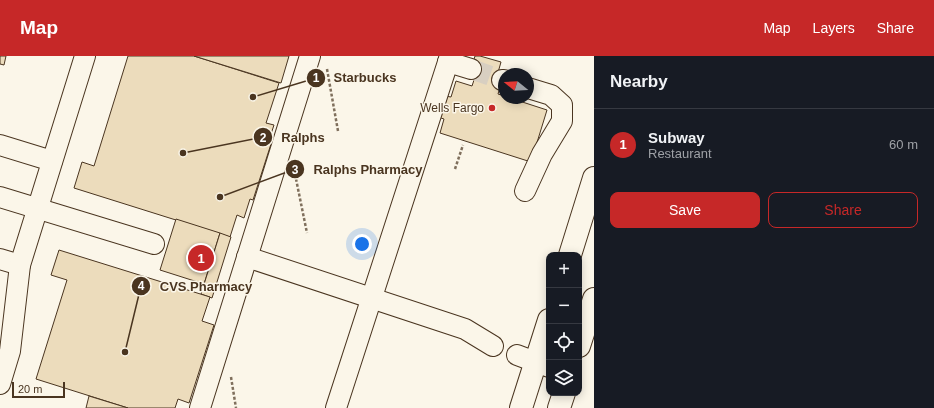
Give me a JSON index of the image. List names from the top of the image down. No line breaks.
{"places":["Starbucks","Wells Fargo","Ralphs","Ralphs Pharmacy","CVS Pharmacy"],"scale_bar":"20 m","north":"left","page":{"header":"Map","nav":["Map","Layers","Share"],"heading":"Nearby","list":[{"mark":"1","name":"Subway","note":"Restaurant","value":"60 m"}],"buttons":["Save","Share"],"pins":"1","map_buttons":["+","−"],"scale":"20 m"}}
